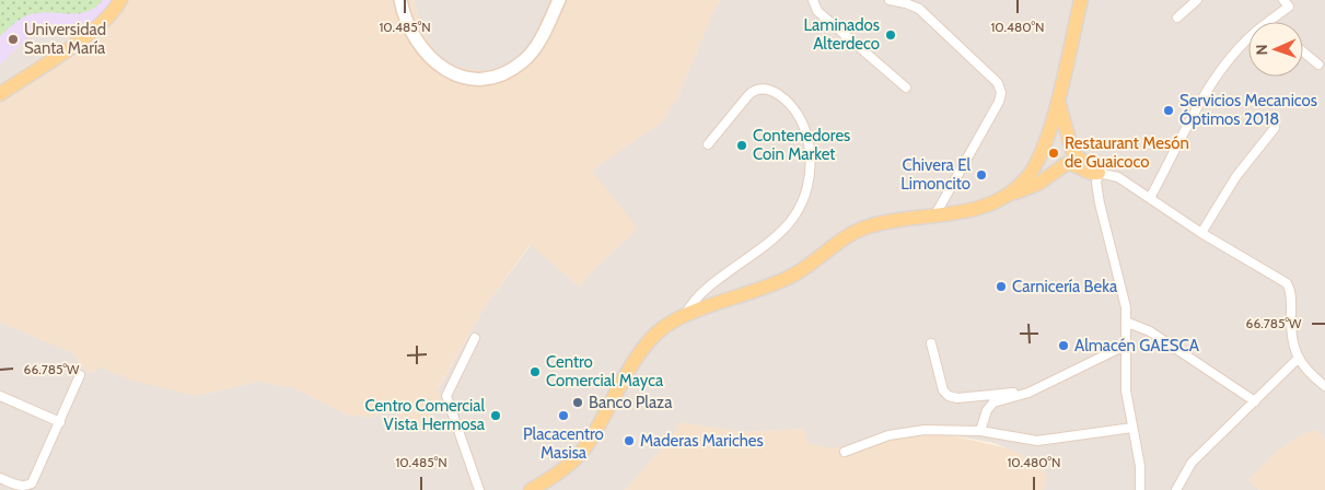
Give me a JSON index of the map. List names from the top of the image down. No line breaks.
{"places":["Laminados Alterdeco","Universidad Santa María","Servicios Mecanicos Óptimos 2018","Contenedores Coin Market","Restaurant Mesón de Guaicoco","Chivera El Limoncito","Carnicería Beka","Almacén GAESCA","Centro Comercial Mayca","Banco Plaza","Centro Comercial Vista Hermosa","Placacentro Masisa","Maderas Mariches"],"north":"left","coordinates":["10.485°N","10.480°N","66.785°W"]}
